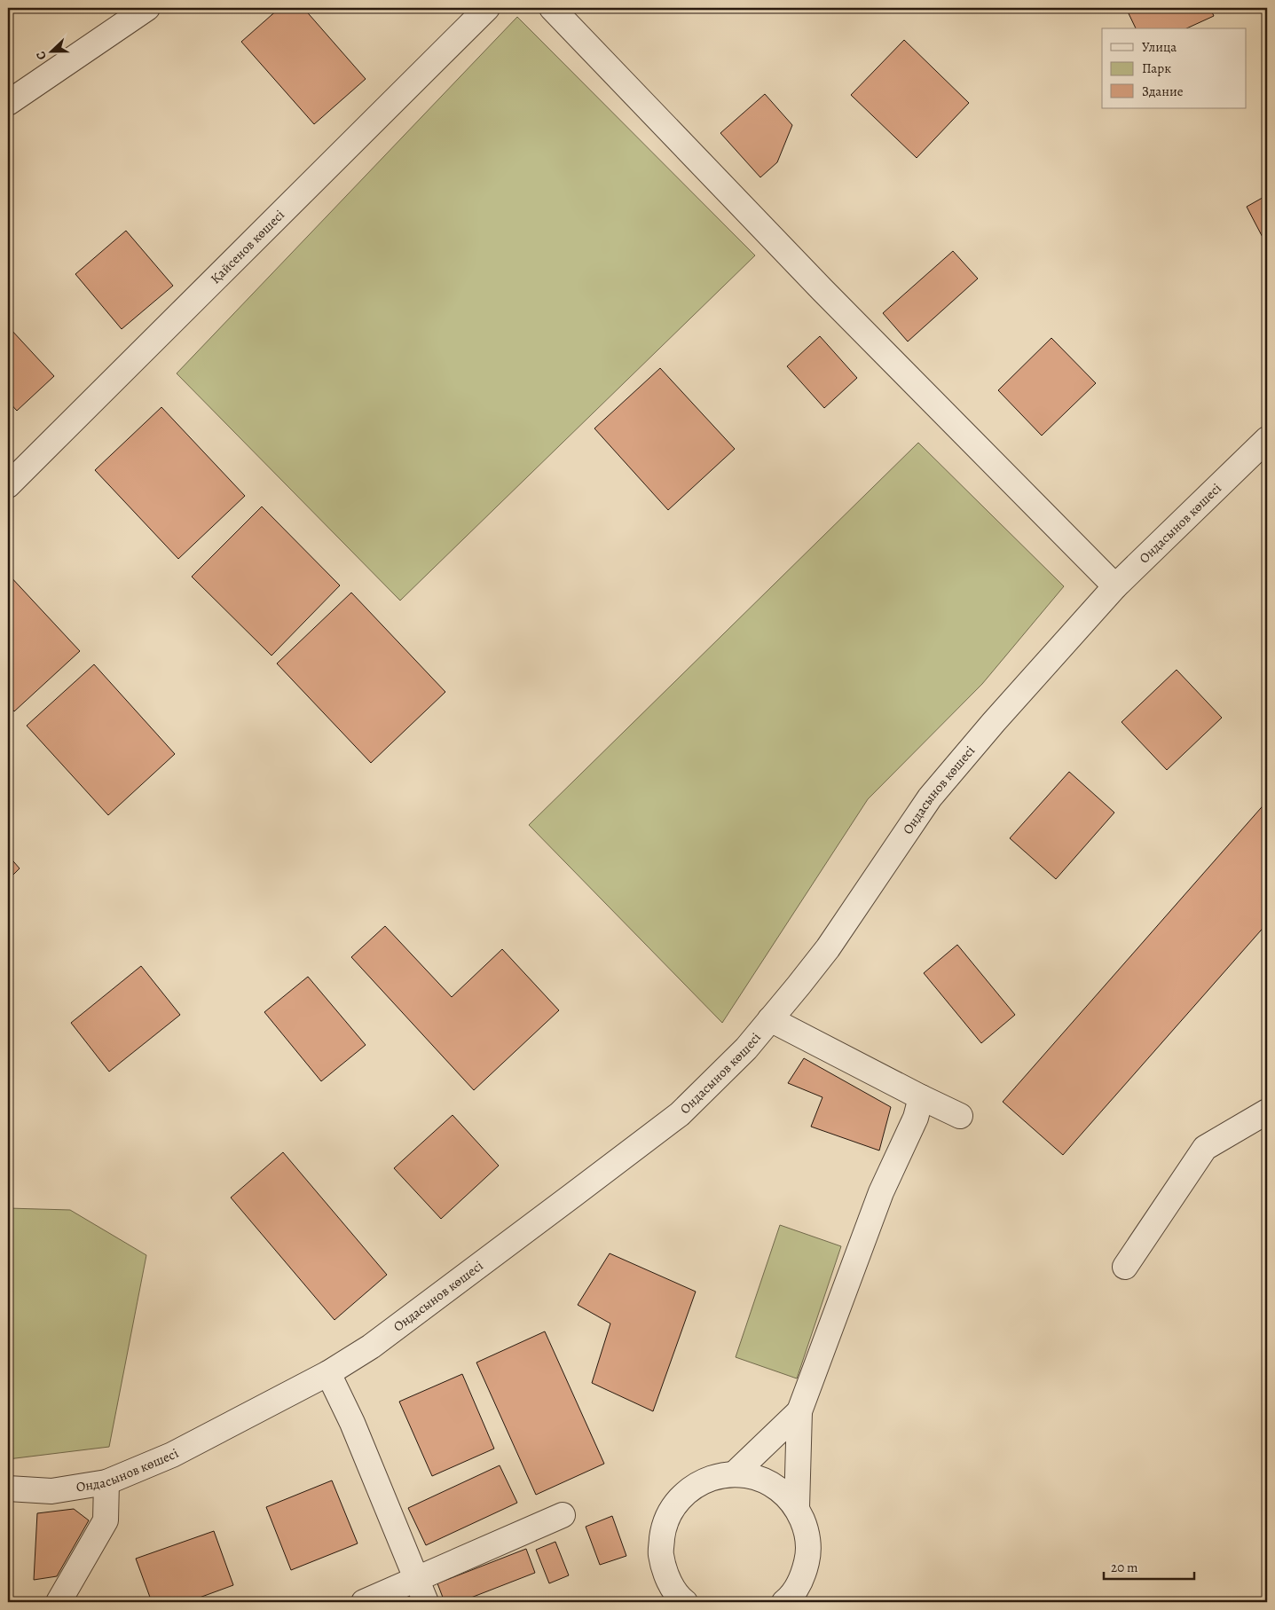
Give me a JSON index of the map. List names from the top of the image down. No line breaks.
{"streets":{"street":["Қайсенов көшесі","Ондасынов көшесі"]},"legend":["Улица","Парк","Здание"],"scale_bar":"20 m","north":"left"}
